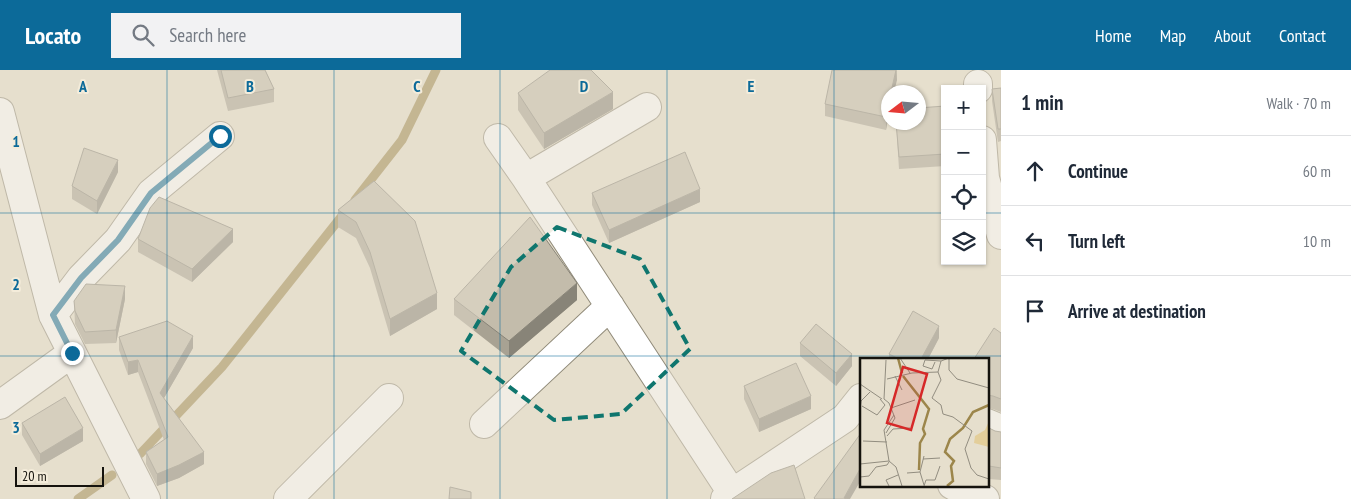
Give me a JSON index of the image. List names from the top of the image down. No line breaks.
{"scale_bar":"20 m","north":"left","page":{"header":"Locato","search":"Search here","nav":["Home","Map","About","Contact"],"heading":["1 min","Walk · 70 m"],"map_buttons":["+","−"],"list":[["Continue","60 m"],["Turn left","10 m"],"Arrive at destination"],"scale":"20 m"},"grid":{"columns":["A","B","C","D","E"],"rows":["1","2","3"]}}
